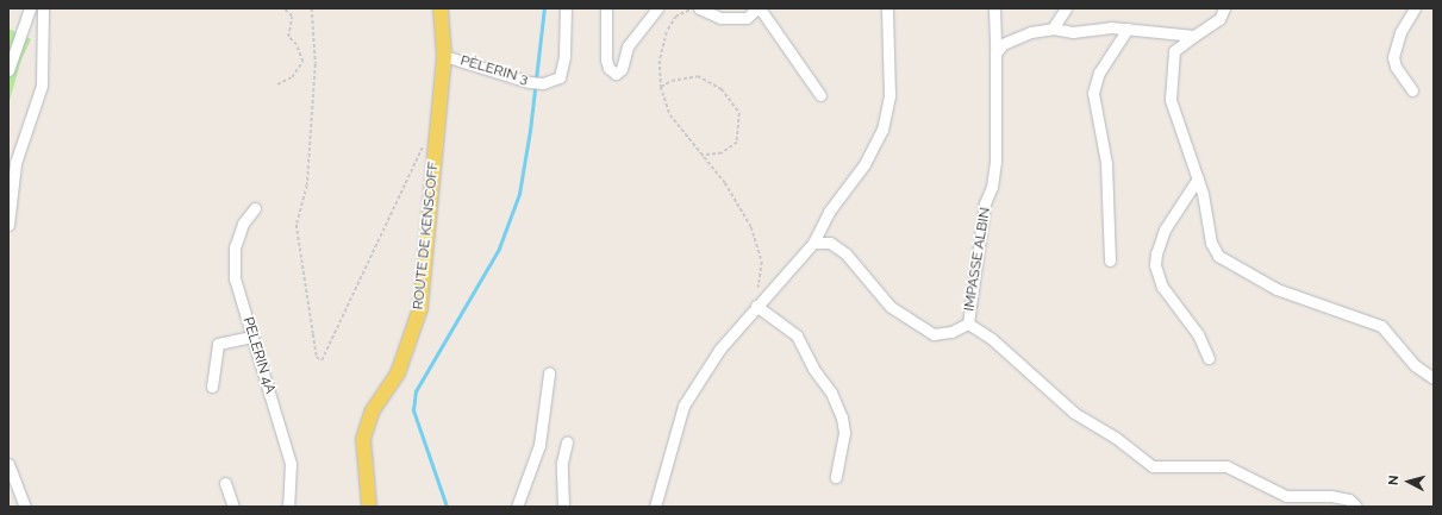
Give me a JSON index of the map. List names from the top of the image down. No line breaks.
{"streets":{"main road":["ROUTE DE KENSCOFF"],"street":["PÈLERIN 3","IMPASSE ALBIN","PELERIN 4A"]},"crossings":[["PÈLERIN 3","ROUTE DE KENSCOFF"]],"north":"left"}
